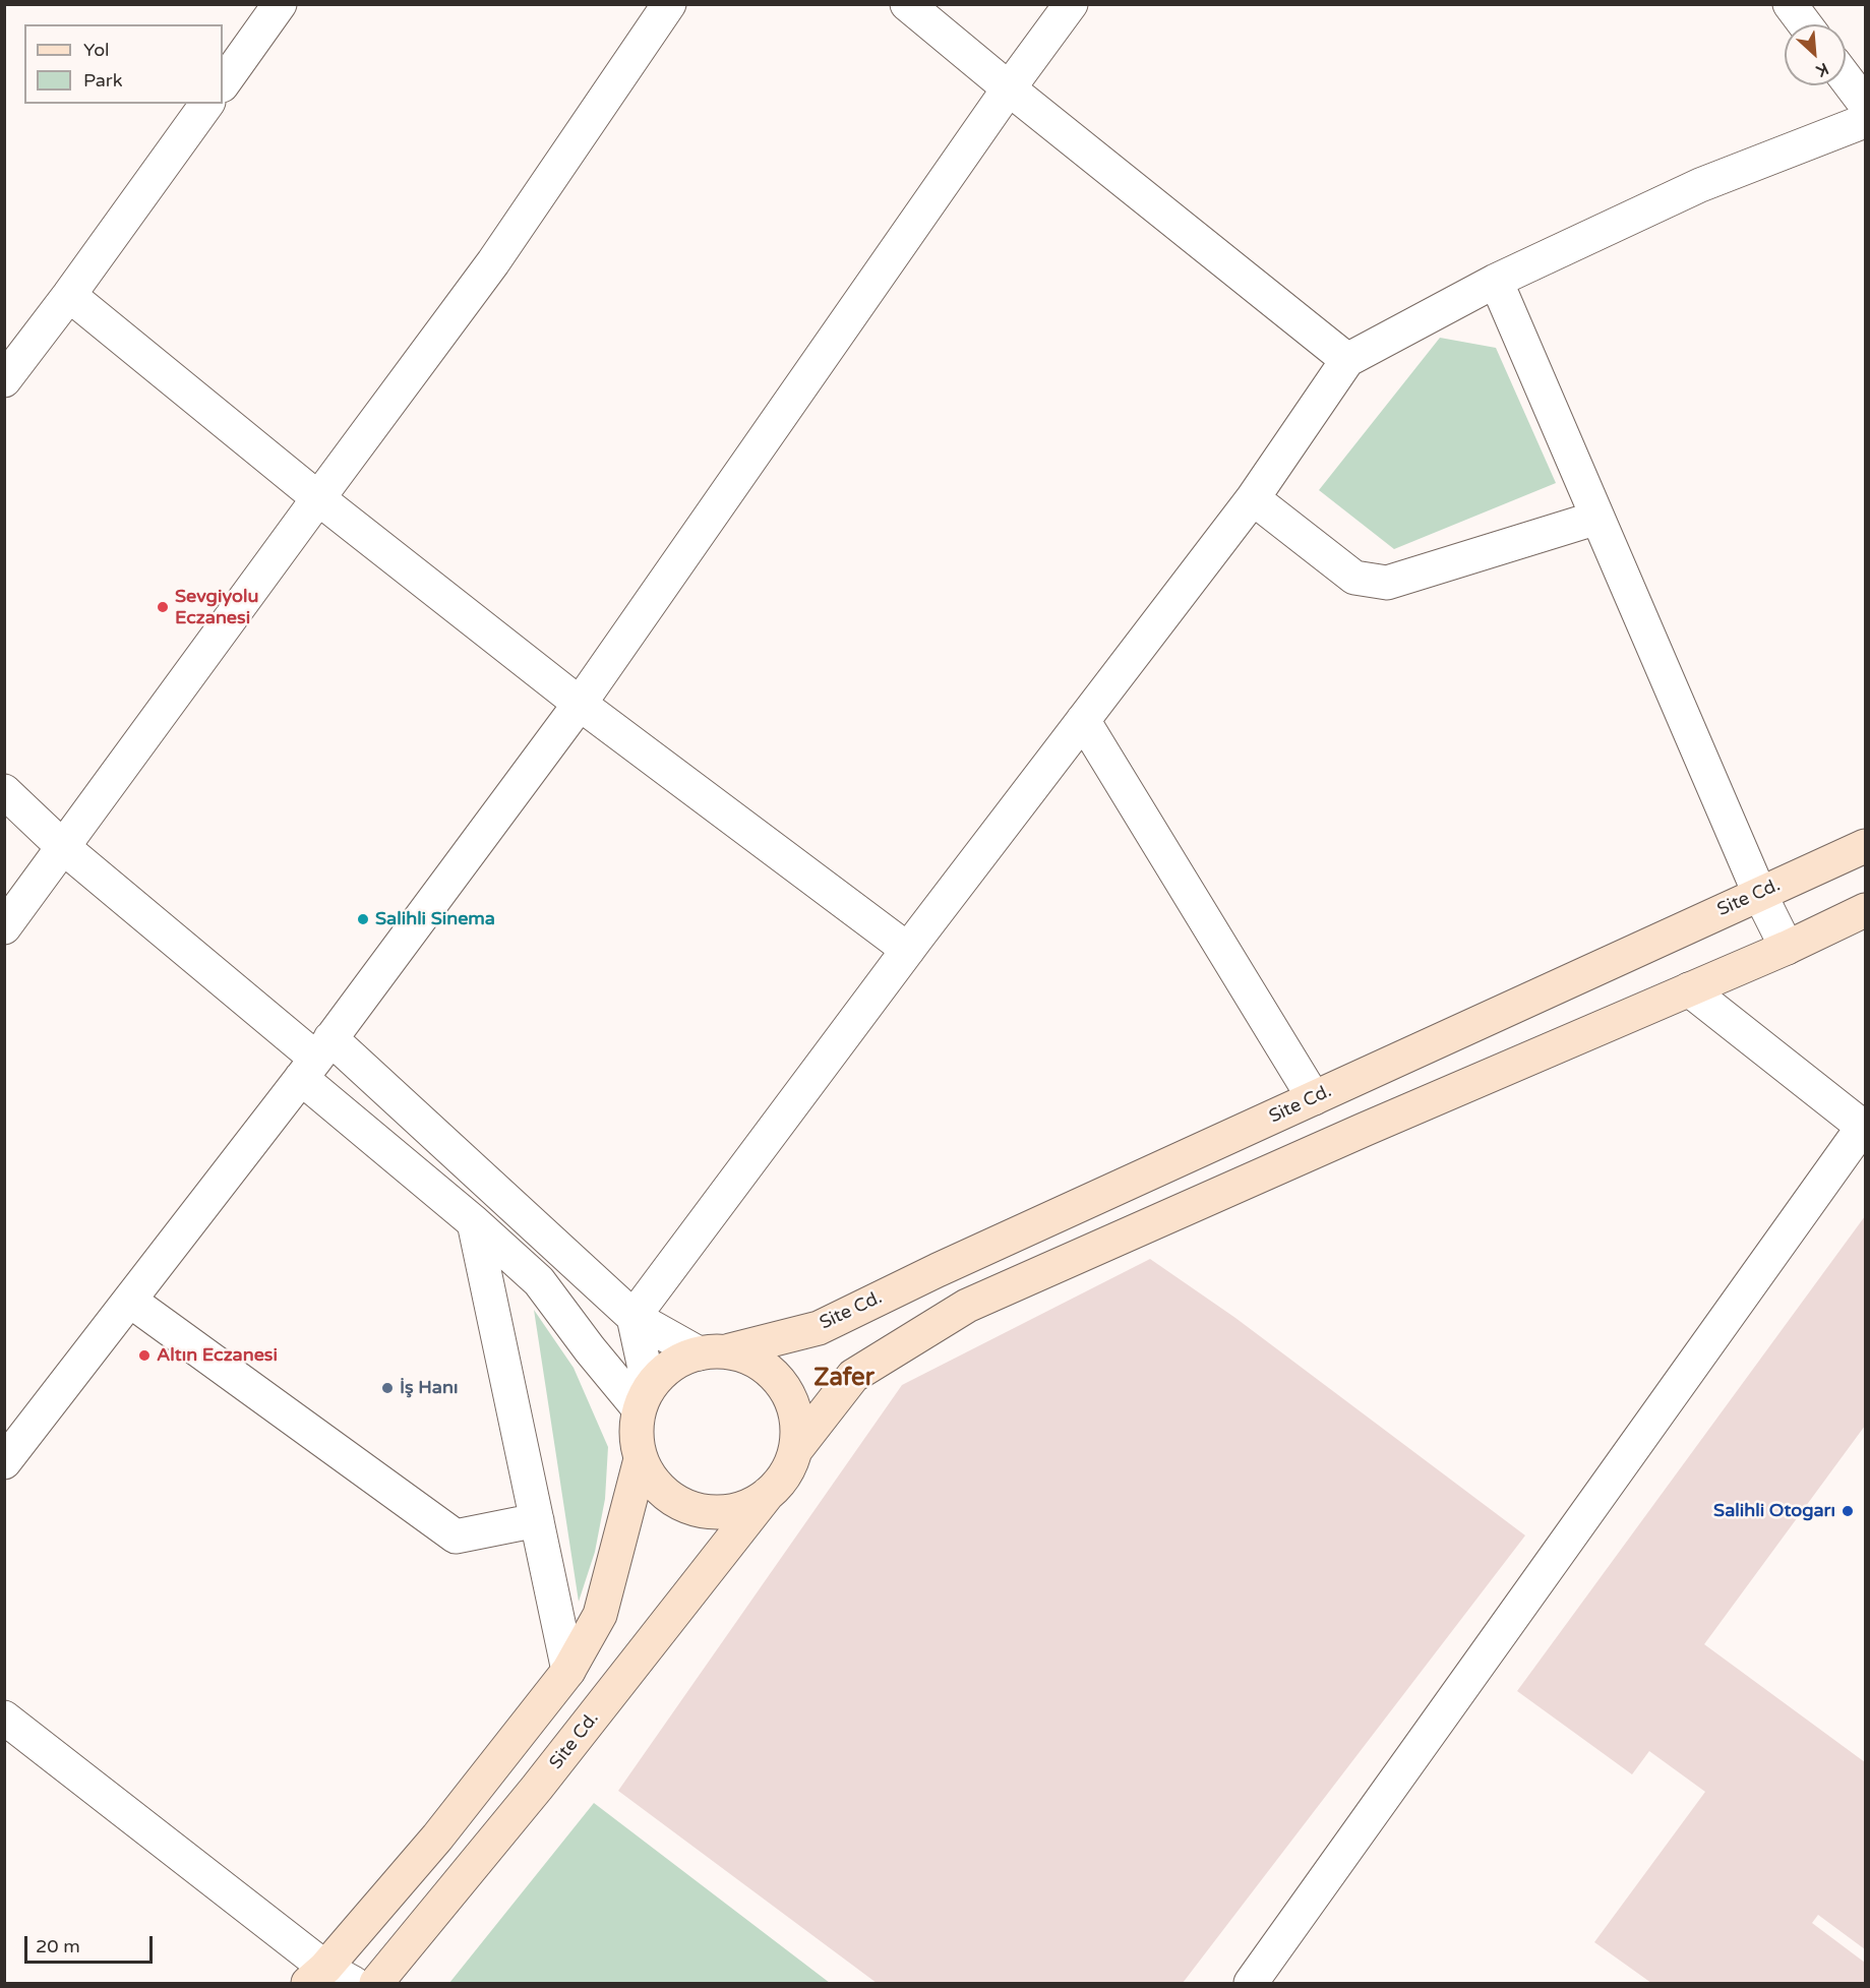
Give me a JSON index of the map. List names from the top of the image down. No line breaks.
{"streets":{"main road":["Site Cd."]},"districts":["Zafer"],"places":["Sevgiyolu Eczanesi","Salihli Sinema","Altın Eczanesi","İş Hanı","Salihli Otogarı"],"legend":["Yol","Park"],"scale_bar":"20 m","north":"bottom right"}
